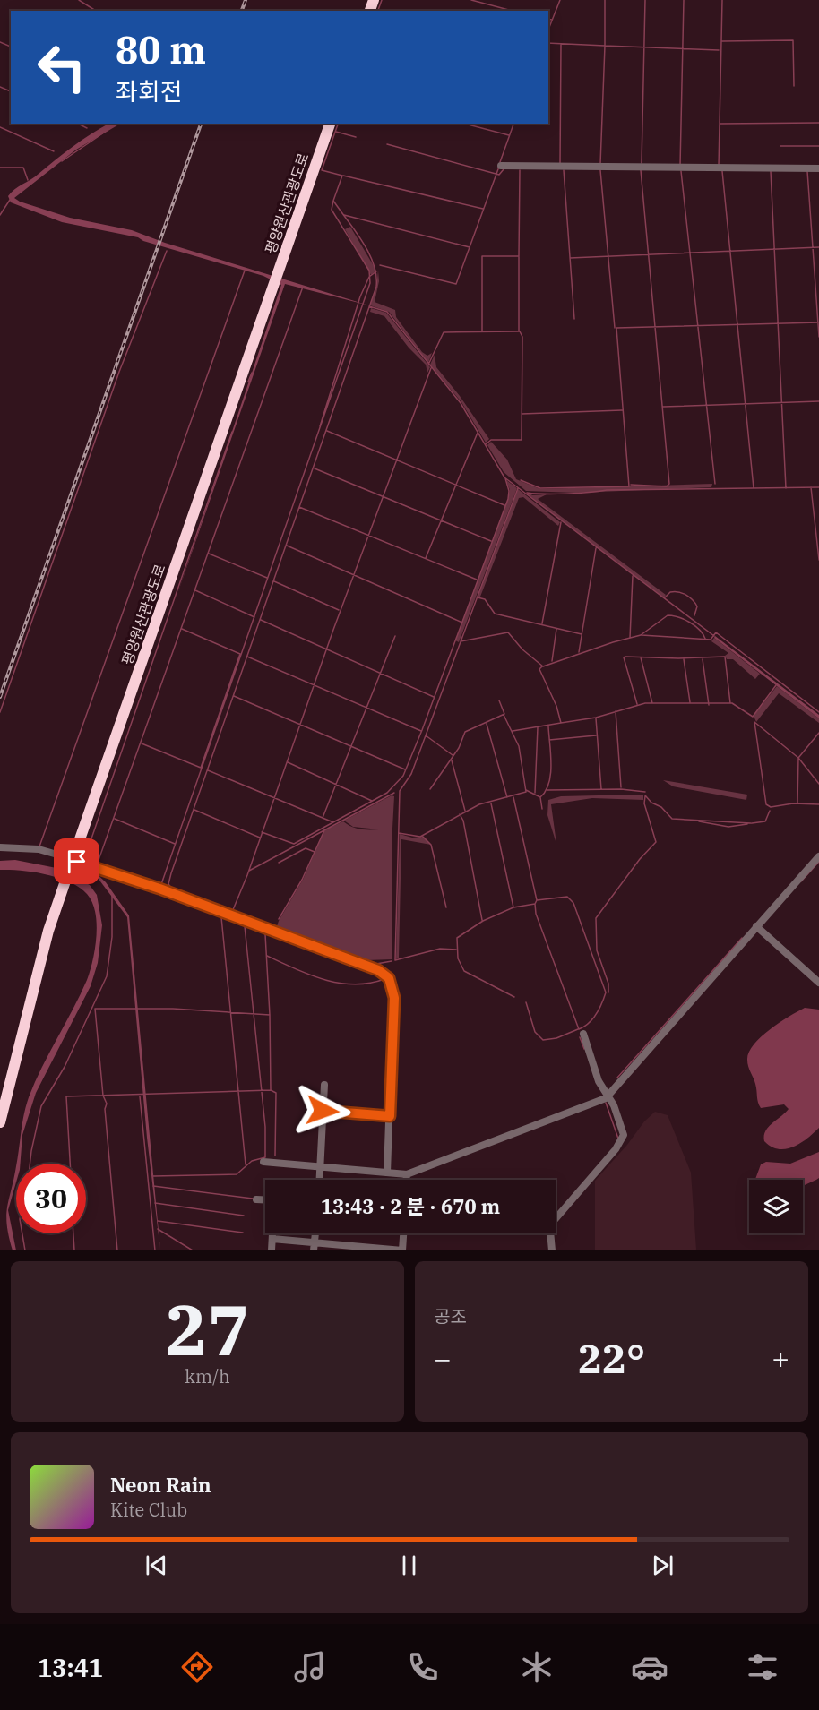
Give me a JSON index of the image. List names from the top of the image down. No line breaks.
{"streets":{"highway":["평양원산관광도로"]},"page":{"turn":["80 m","좌회전"],"limit":"30","trip":"13:43 · 2 분 · 670 m","tile":[["27","km/h"],"공조"],"heat":["−","22°","+"],"song":["Neon Rain","Kite Club"],"tabs":"13:41"}}
